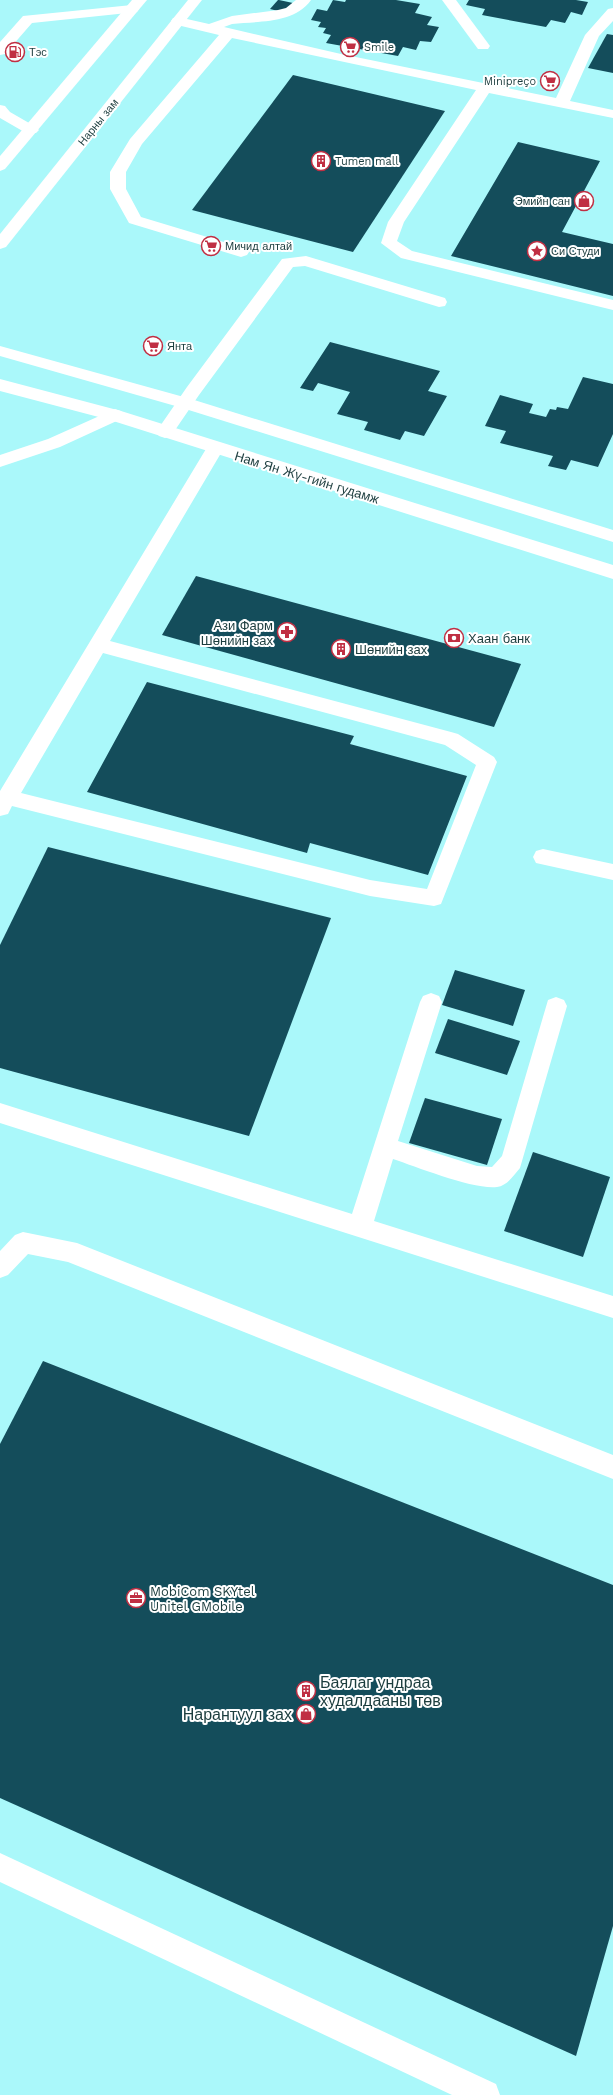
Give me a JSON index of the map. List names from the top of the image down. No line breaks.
{"streets":{"main road":["Нарны зам","Нам Ян Жү-гийн гудамж"]},"places":{"supermarket":["Smile","Minipreço","Мичид алтай","Янта"],"fuel station":["Тэс"],"building":["Tumen mall","Шөнийн зах","Баялаг ундраа худалдааны төв"],"shop":["Эмийн сан","Нарантуул зах"],"place":["Си Студи"],"pharmacy":["Ази Фарм Шөнийн зах"],"bank":["Хаан банк"],"office":["MobiCom SKYtel Unitel GMobile"]}}
